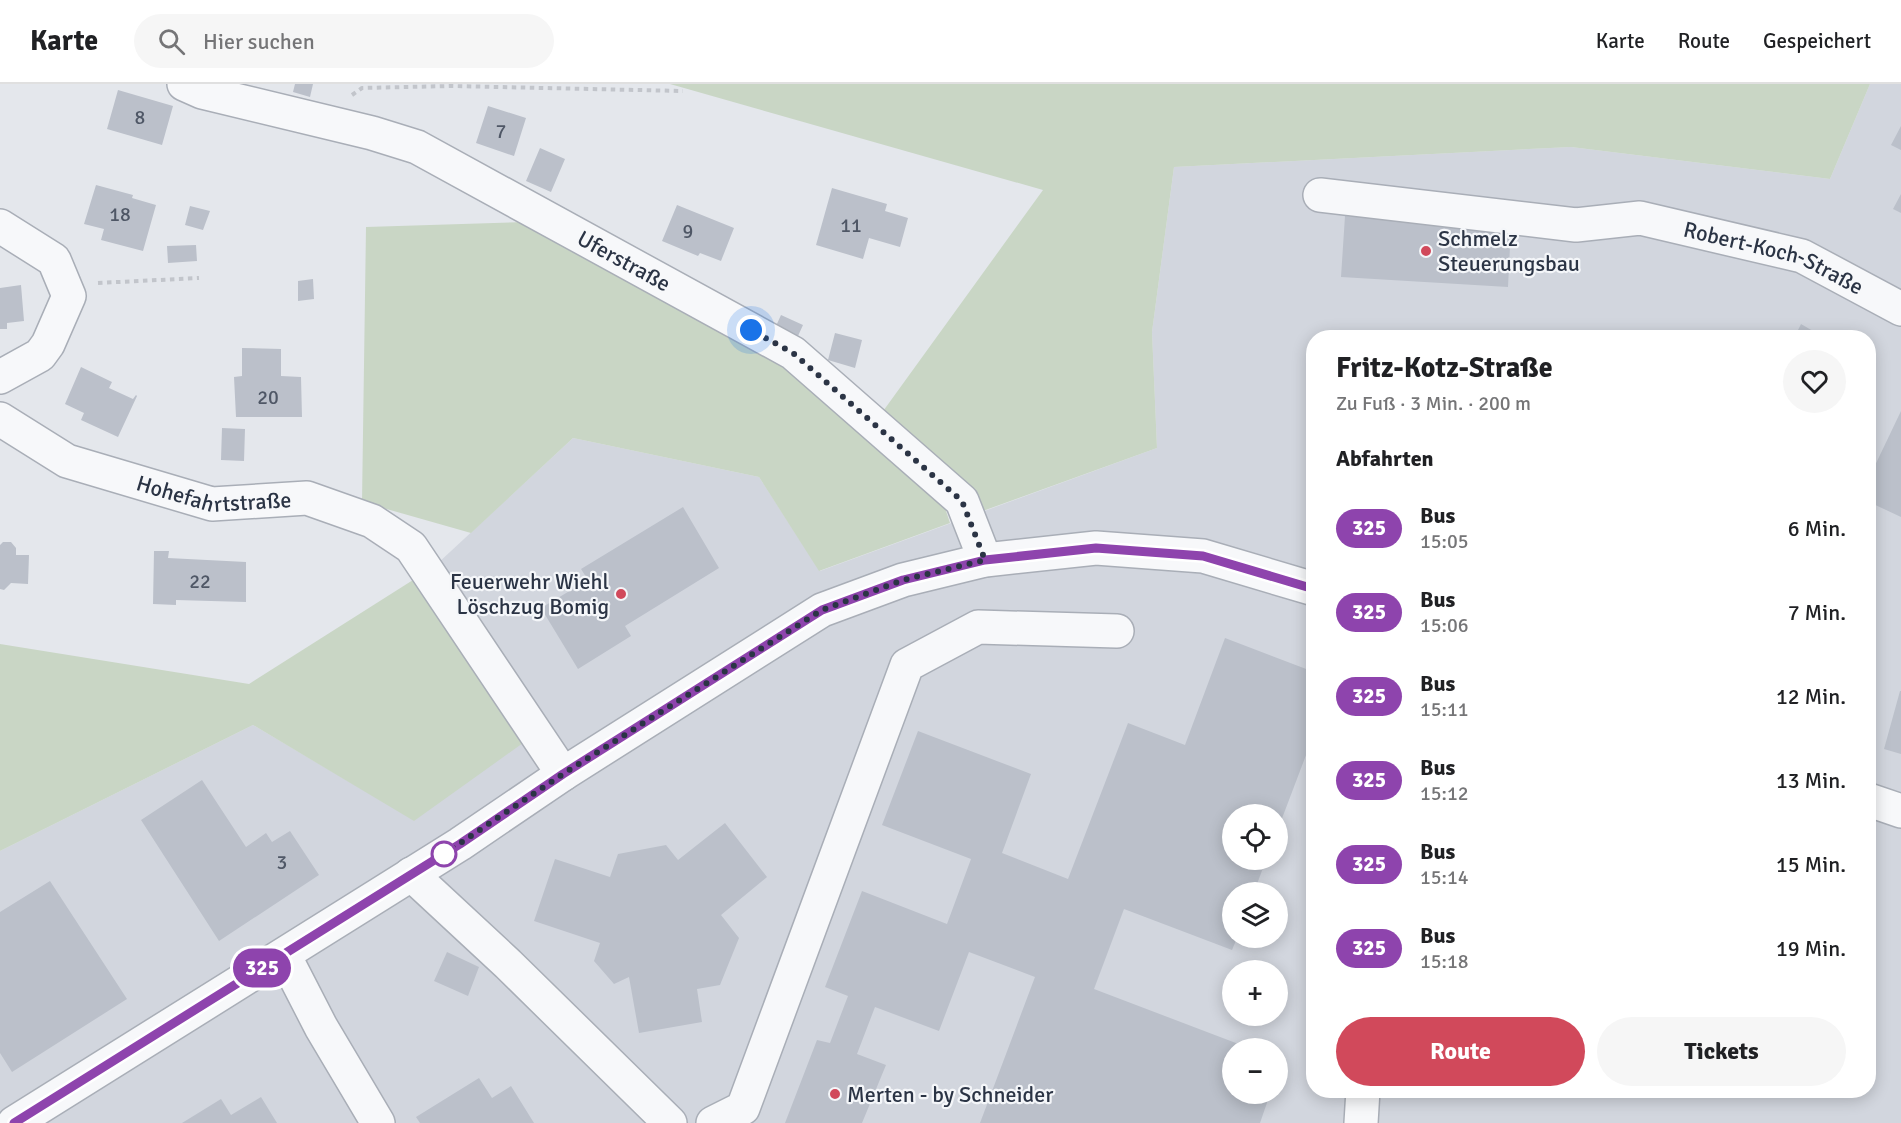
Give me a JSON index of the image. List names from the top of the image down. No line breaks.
{"streets":{"street":["Robert-Koch-Straße","Uferstraße","Hohefahrtstraße"]},"places":["Schmelz Steuerungsbau","Feuerwehr Wiehl Löschzug Bomig","Merten - by Schneider"],"lines":["bus line 325"],"house_numbers":["8","7","18","11","9","20","22","3"],"page":{"header":"Karte","search":"Hier suchen","nav":["Karte","Route","Gespeichert"],"on_map":"325","heading":[["Fritz-Kotz-Straße","Zu Fuß · 3 Min. · 200 m"],"Abfahrten"],"list":[{"mark":"325","name":"Bus","note":"15:05","value":"6 Min."},{"mark":"325","name":"Bus","note":"15:06","value":"7 Min."},{"mark":"325","name":"Bus","note":"15:11","value":"12 Min."},{"mark":"325","name":"Bus","note":"15:12","value":"13 Min."},{"mark":"325","name":"Bus","note":"15:14","value":"15 Min."},{"mark":"325","name":"Bus","note":"15:18","value":"19 Min."}],"map_buttons":["+","−"],"buttons":["Route","Tickets"]}}
